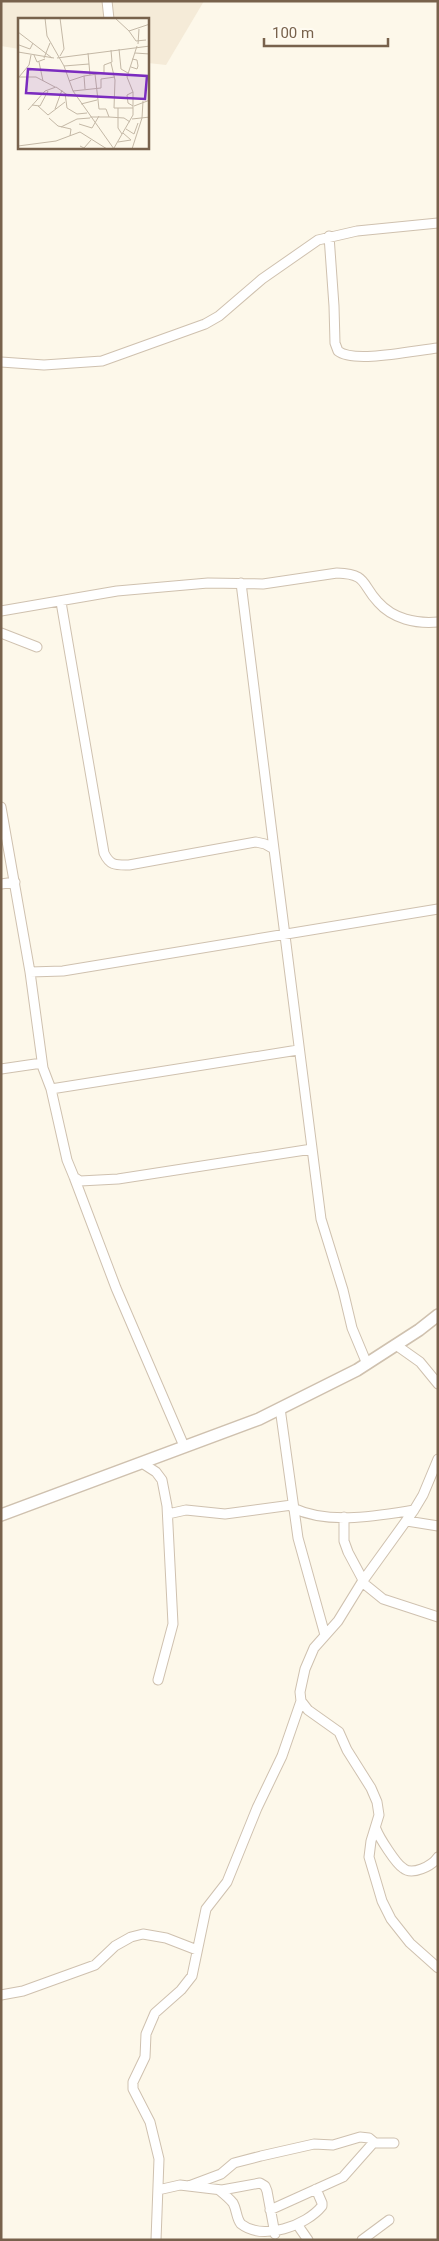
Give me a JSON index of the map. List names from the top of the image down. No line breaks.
{"scale_bar":"100 m"}
